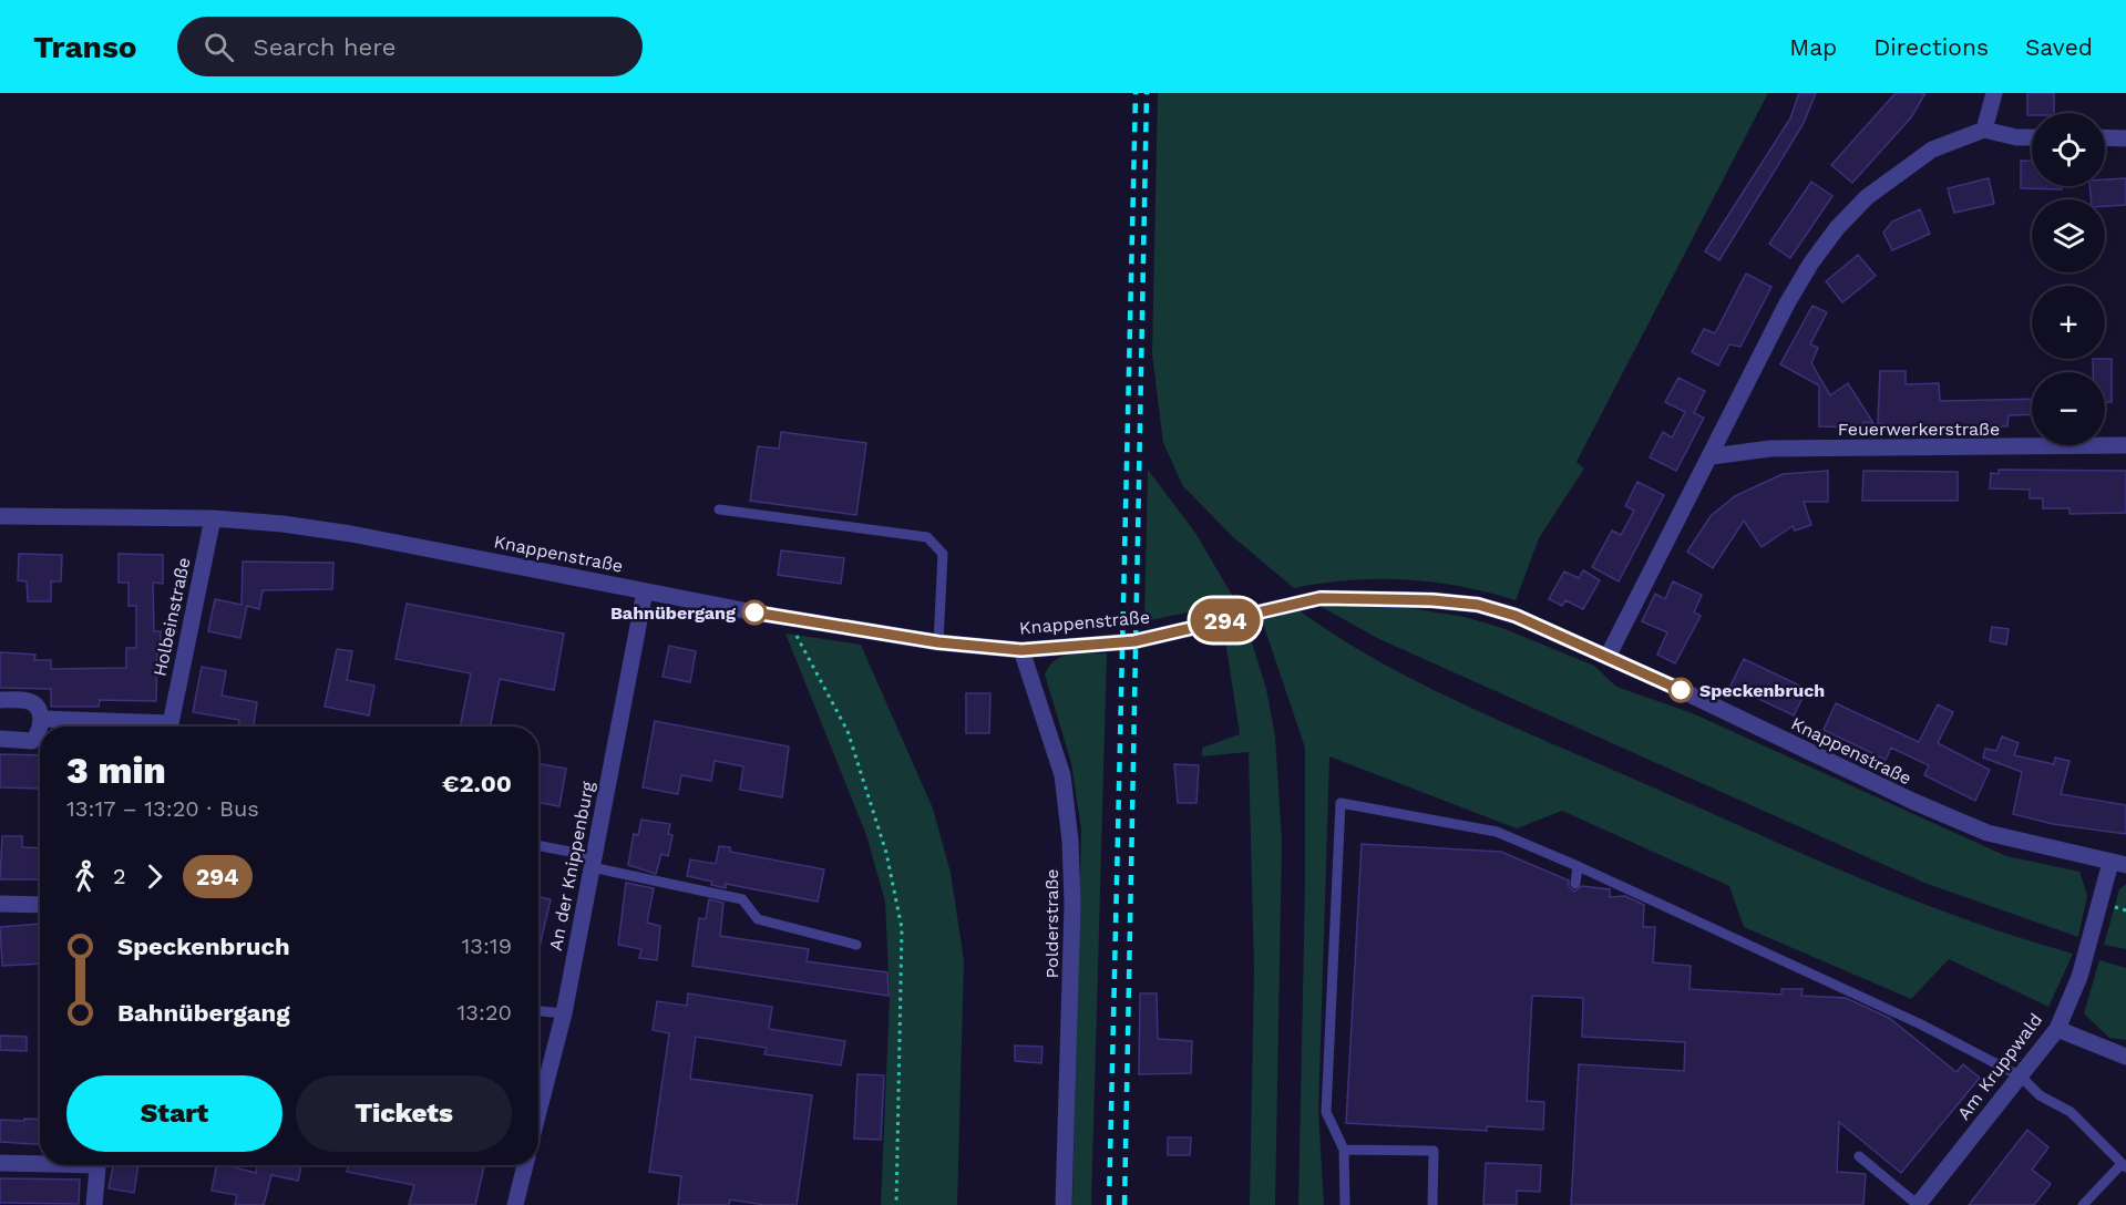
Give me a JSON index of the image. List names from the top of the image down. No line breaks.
{"streets":{"street":["Feuerwerkerstraße","Knappenstraße","Holbeinstraße","An der Knippenburg","Polderstraße","Am Kruppwald"]},"crossings":[["Knappenstraße","Holbeinstraße"],["Knappenstraße","An der Knippenburg"],["Knappenstraße","Polderstraße"],["Knappenstraße","Am Kruppwald"]],"places":["Bahnübergang","Speckenbruch"],"lines":["bus line 294"],"page":{"header":"Transo","search":"Search here","nav":["Map","Directions","Saved"],"on_map":"294","map_buttons":["+","−"],"heading":["3 min","13:17 – 13:20 · Bus","€2.00"],"legs":["2","294"],"list":[{"name":"Speckenbruch","value":"13:19"},{"name":"Bahnübergang","value":"13:20"}],"buttons":["Start","Tickets"]}}
